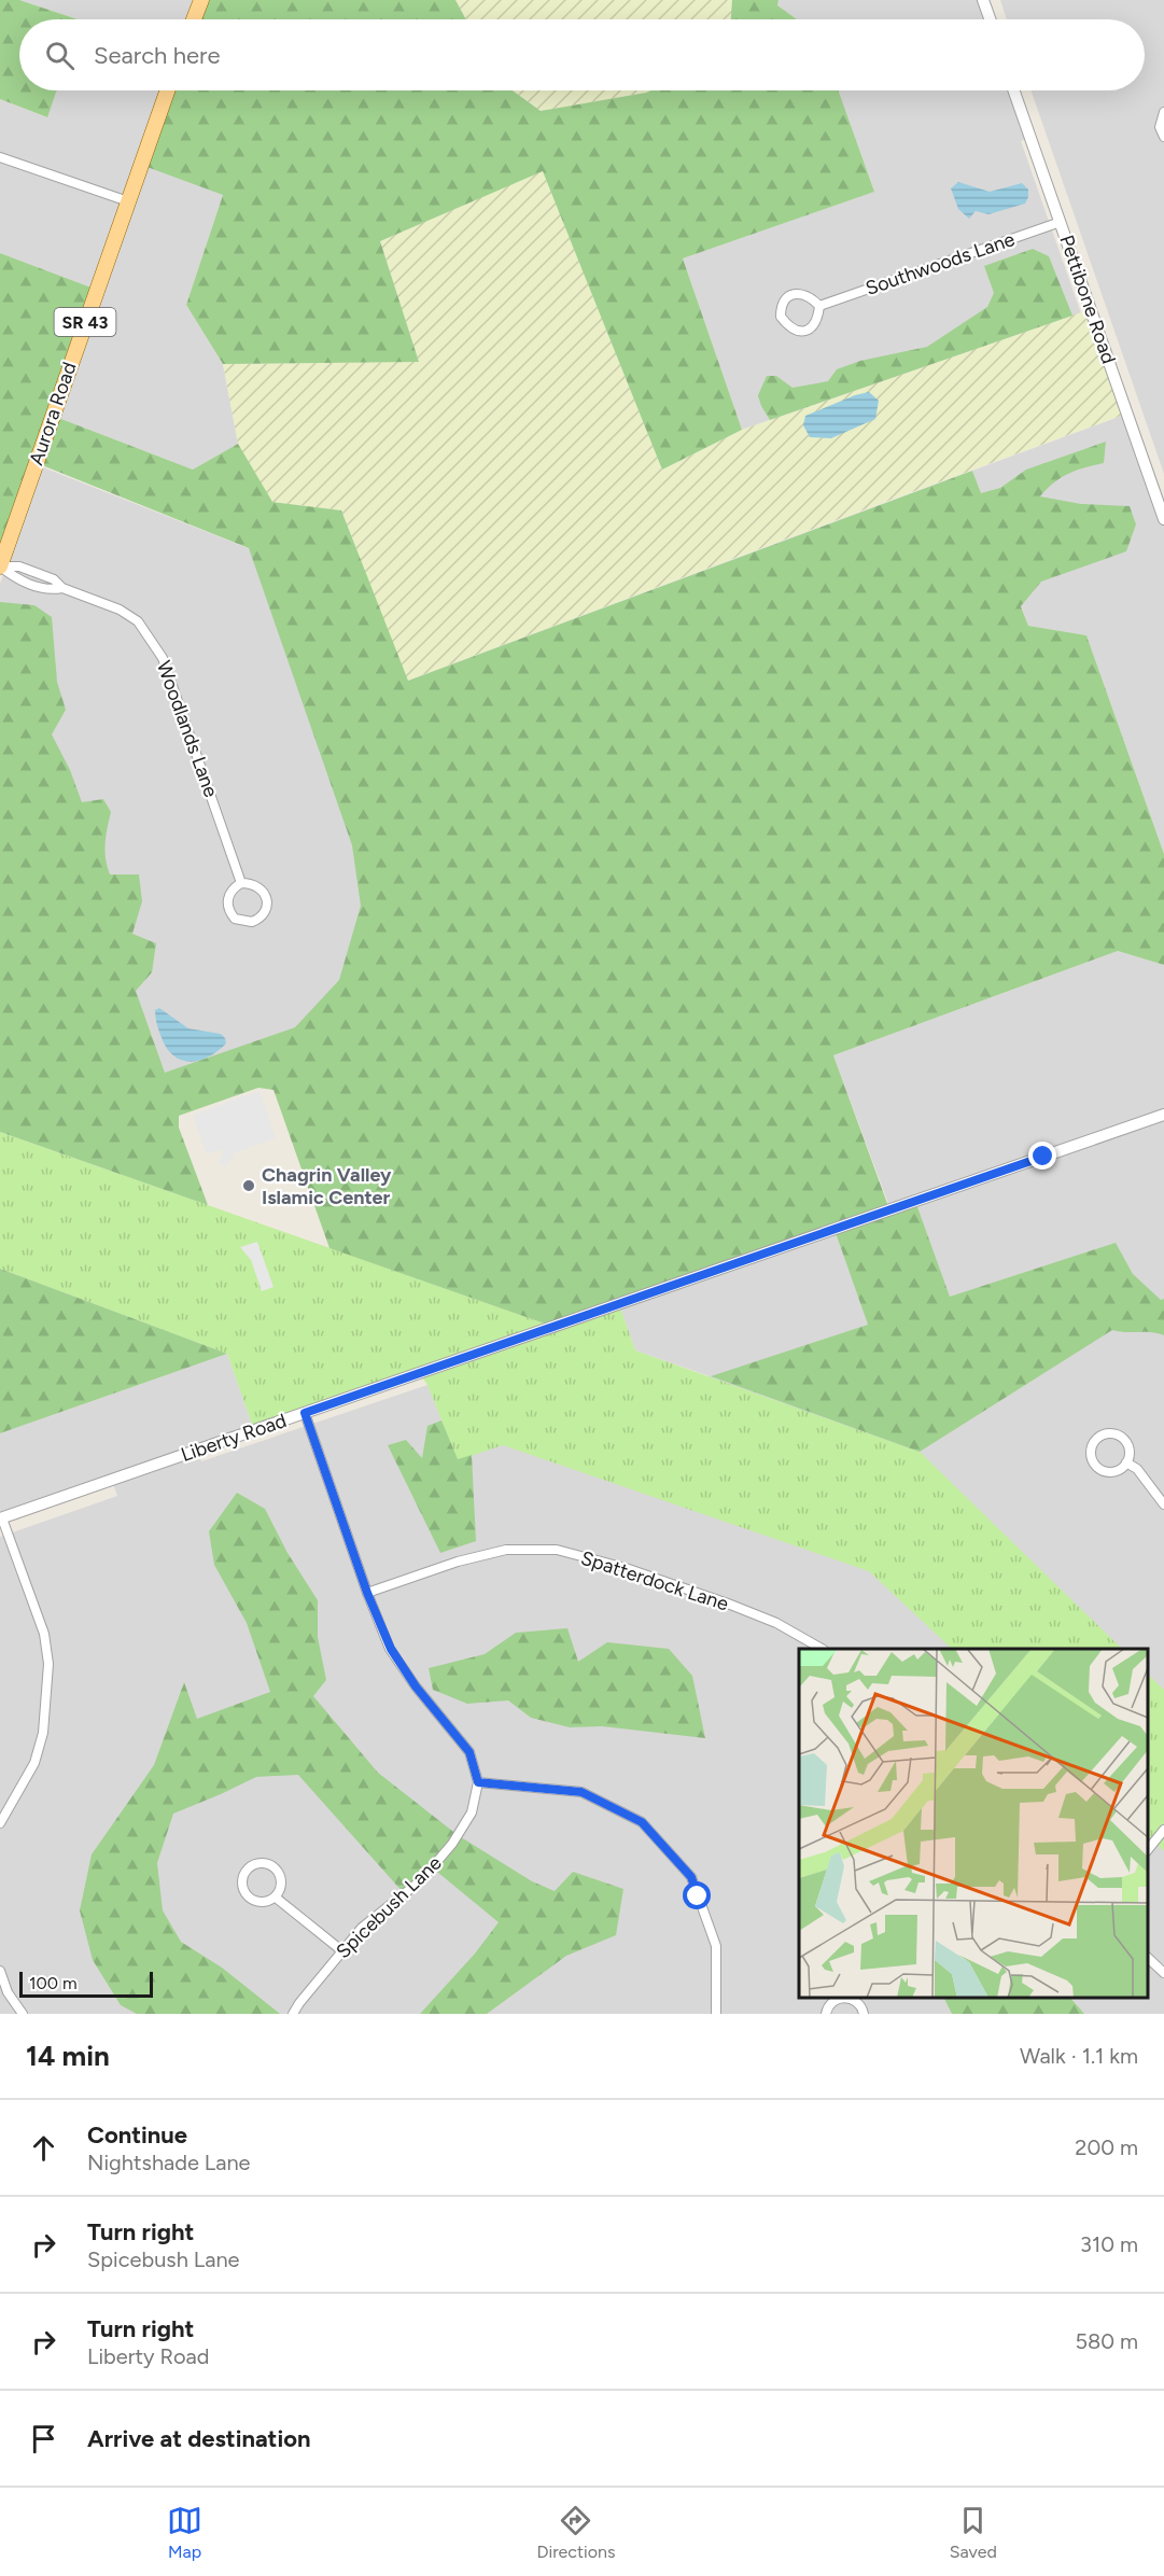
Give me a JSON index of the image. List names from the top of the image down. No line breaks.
{"streets":{"main road":["SR 43","Aurora Road"],"street":["Southwoods Lane","Pettibone Road","Woodlands Lane","Liberty Road","Spatterdock Lane","Spicebush Lane"]},"crossings":[["Southwoods Lane","Pettibone Road"],["Aurora Road","Woodlands Lane"],["Liberty Road","Spicebush Lane"],["Spatterdock Lane","Spicebush Lane"]],"places":["Chagrin Valley Islamic Center"],"scale_bar":"100 m","page":{"search":"Search here","scale":"100 m","heading":["14 min","Walk · 1.1 km"],"list":[["Continue","Nightshade Lane","200 m"],["Turn right","Spicebush Lane","310 m"],["Turn right","Liberty Road","580 m"],"Arrive at destination"],"nav":["Map","Directions","Saved"]}}
